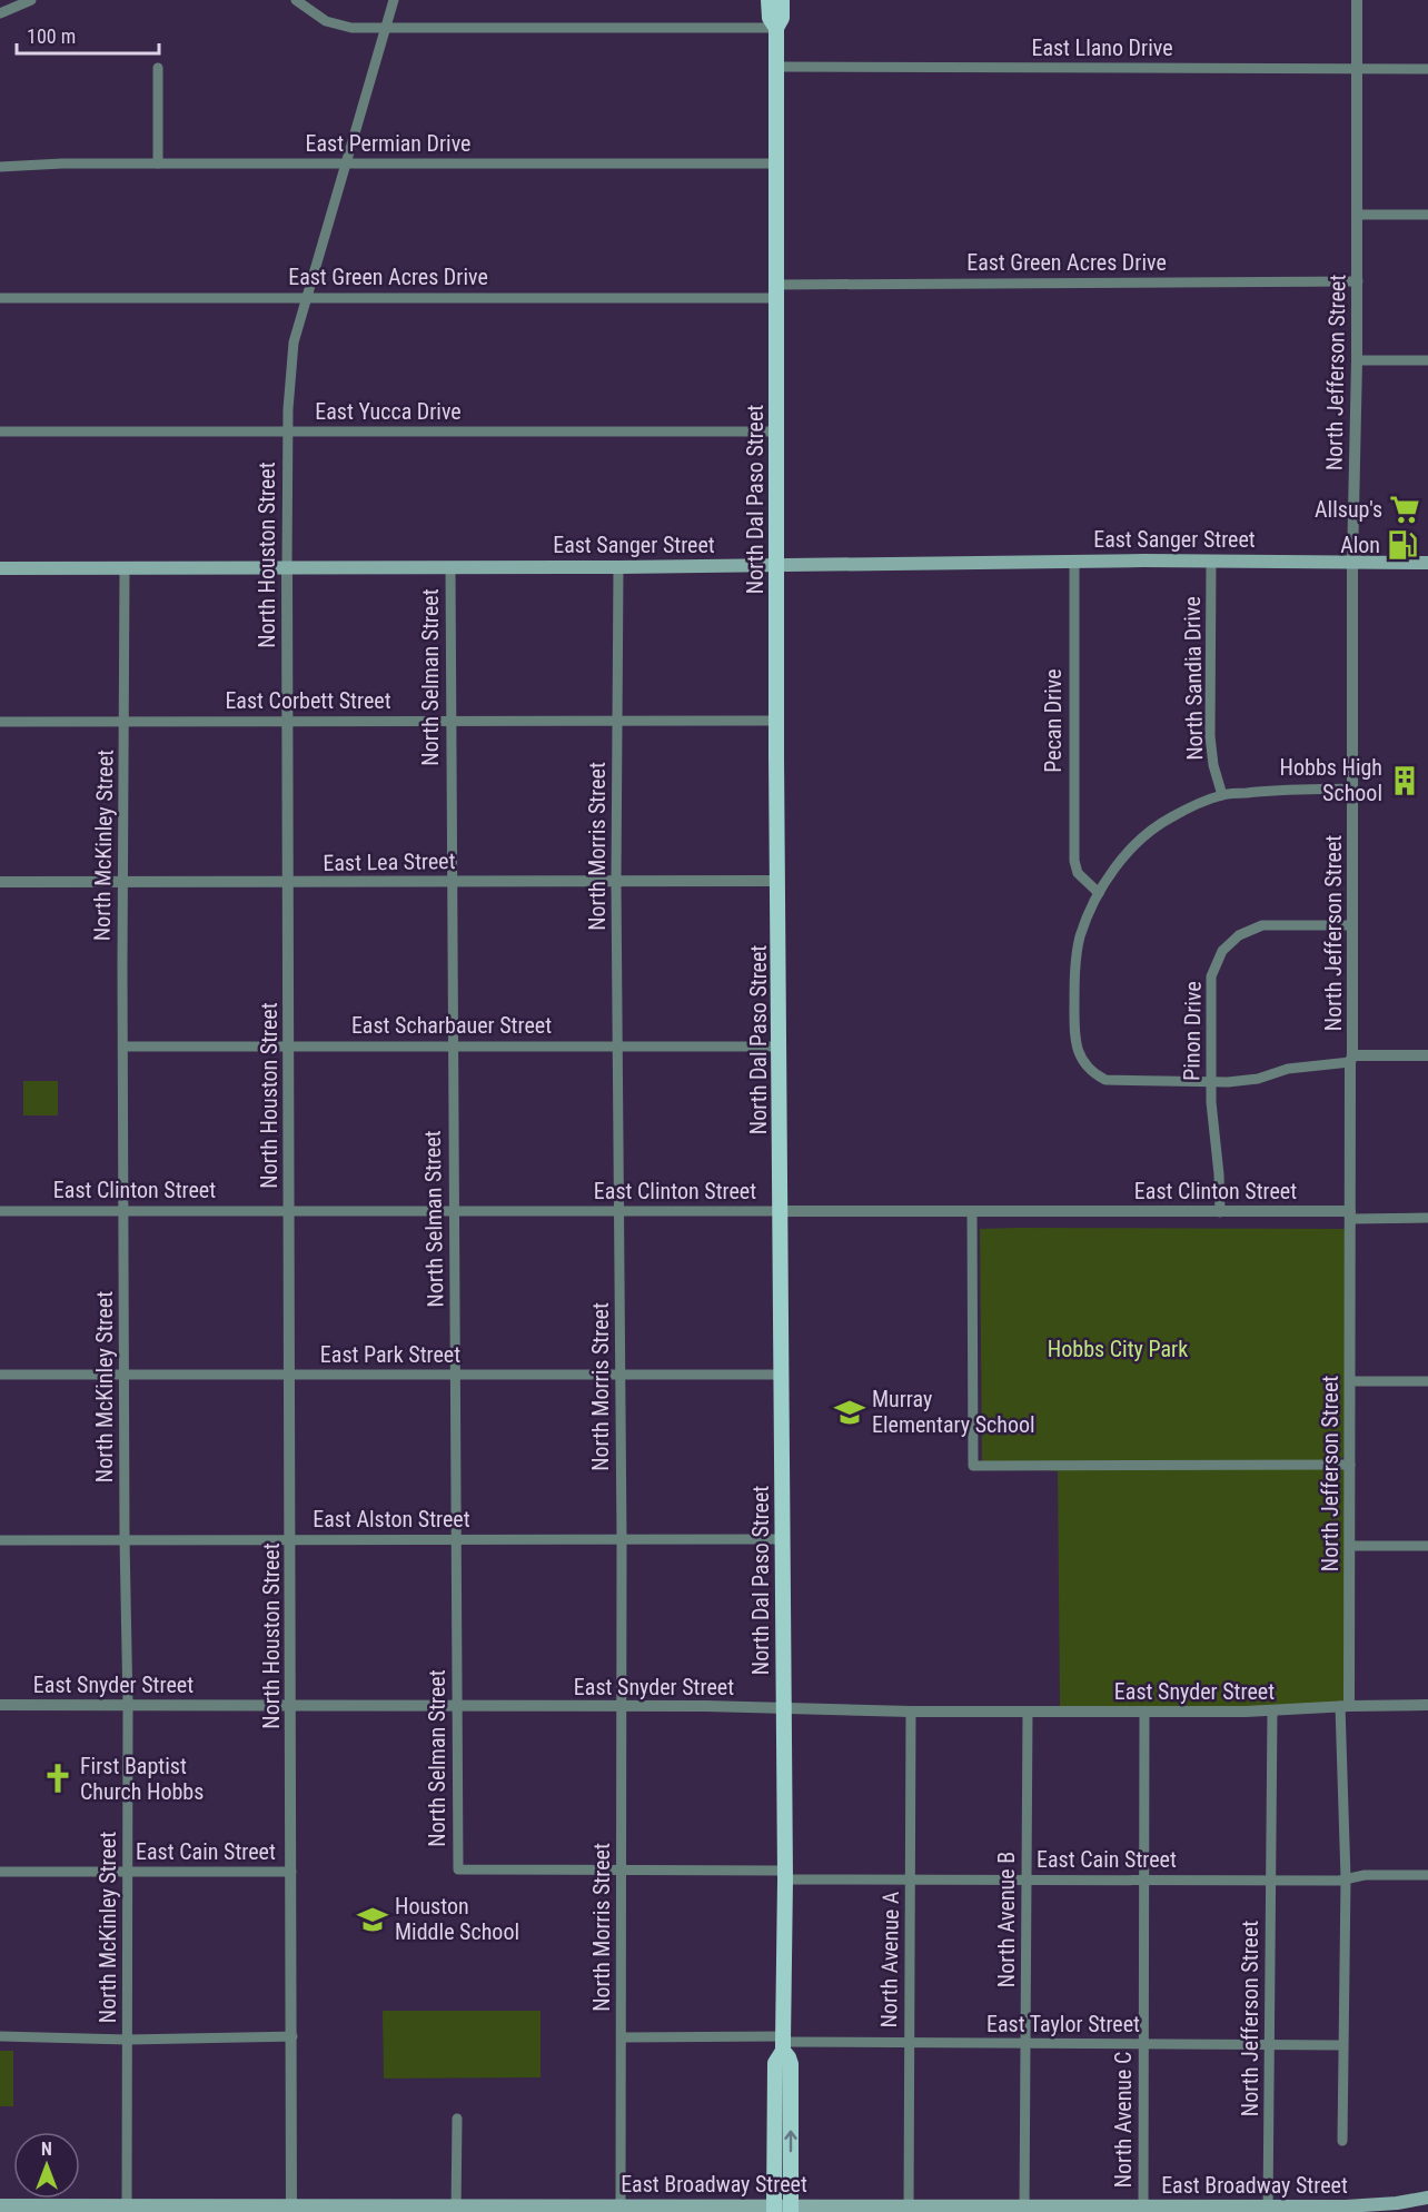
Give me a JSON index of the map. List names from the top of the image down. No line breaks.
{"streets":{"main road":["North Dal Paso Street","East Sanger Street","East Broadway Street"],"street":["East Llano Drive","East Permian Drive","East Green Acres Drive","North Jefferson Street","East Yucca Drive","North Houston Street","North Selman Street","North Sandia Drive","East Corbett Street","Pecan Drive","North McKinley Street","North Morris Street","East Lea Street","East Scharbauer Street","Pinon Drive","East Clinton Street","East Park Street","East Alston Street","East Snyder Street","East Cain Street","North Avenue B","North Avenue A","East Taylor Street","North Avenue C"]},"crossings":[["East Llano Drive","North Jefferson Street"],["East Llano Drive","North Dal Paso Street"],["East Permian Drive","North Dal Paso Street"],["East Permian Drive","North Houston Street"],["East Green Acres Drive","North Jefferson Street"],["East Green Acres Drive","North Dal Paso Street"],["East Green Acres Drive","North Houston Street"],["North Jefferson Street","East Sanger Street"],["North Jefferson Street","Pinon Drive"],["North Jefferson Street","East Clinton Street"],["North Jefferson Street","East Snyder Street"],["North Jefferson Street","East Cain Street"],["North Jefferson Street","East Taylor Street"],["North Jefferson Street","East Broadway Street"],["East Yucca Drive","North Dal Paso Street"],["East Yucca Drive","North Houston Street"],["North Dal Paso Street","East Sanger Street"],["North Dal Paso Street","East Corbett Street"],["North Dal Paso Street","East Lea Street"],["North Dal Paso Street","East Scharbauer Street"],["North Dal Paso Street","East Clinton Street"],["North Dal Paso Street","East Park Street"],["North Dal Paso Street","East Alston Street"],["North Dal Paso Street","East Snyder Street"],["North Dal Paso Street","East Cain Street"],["North Dal Paso Street","East Taylor Street"],["North Dal Paso Street","East Broadway Street"],["East Sanger Street","North Houston Street"],["East Sanger Street","North Selman Street"],["East Sanger Street","North Sandia Drive"],["East Sanger Street","Pecan Drive"],["East Sanger Street","North McKinley Street"],["East Sanger Street","North Morris Street"],["North Houston Street","East Corbett Street"],["North Houston Street","East Lea Street"],["North Houston Street","East Scharbauer Street"],["North Houston Street","East Clinton Street"],["North Houston Street","East Park Street"],["North Houston Street","East Alston Street"],["North Houston Street","East Snyder Street"],["North Houston Street","East Cain Street"],["North Houston Street","East Broadway Street"],["North Selman Street","East Corbett Street"],["North Selman Street","East Lea Street"],["North Selman Street","East Scharbauer Street"],["North Selman Street","East Clinton Street"],["North Selman Street","East Park Street"],["North Selman Street","East Alston Street"],["North Selman Street","East Snyder Street"],["North Selman Street","East Cain Street"],["East Corbett Street","North McKinley Street"],["East Corbett Street","North Morris Street"],["North McKinley Street","East Lea Street"],["North McKinley Street","East Scharbauer Street"],["North McKinley Street","East Clinton Street"],["North McKinley Street","East Park Street"],["North McKinley Street","East Alston Street"],["North McKinley Street","East Snyder Street"],["North McKinley Street","East Cain Street"],["North McKinley Street","East Broadway Street"],["North Morris Street","East Lea Street"],["North Morris Street","East Scharbauer Street"],["North Morris Street","East Clinton Street"],["North Morris Street","East Park Street"],["North Morris Street","East Alston Street"],["North Morris Street","East Snyder Street"],["North Morris Street","East Cain Street"],["North Morris Street","East Taylor Street"],["North Morris Street","East Broadway Street"],["Pinon Drive","East Clinton Street"],["East Snyder Street","North Avenue B"],["East Snyder Street","North Avenue A"],["East Snyder Street","North Avenue C"],["East Cain Street","North Avenue B"],["East Cain Street","North Avenue A"],["East Cain Street","North Avenue C"],["North Avenue B","East Taylor Street"],["North Avenue B","East Broadway Street"],["North Avenue A","East Taylor Street"],["North Avenue A","East Broadway Street"],["East Taylor Street","North Avenue C"],["North Avenue C","East Broadway Street"]],"parks":["Hobbs City Park"],"places":{"supermarket":["Allsup's"],"fuel station":["Alon"],"building":["Hobbs High School"],"school or university":["Murray Elementary School","Houston Middle School"],"church":["First Baptist Church Hobbs"]},"scale_bar":"100 m","north":"top"}
